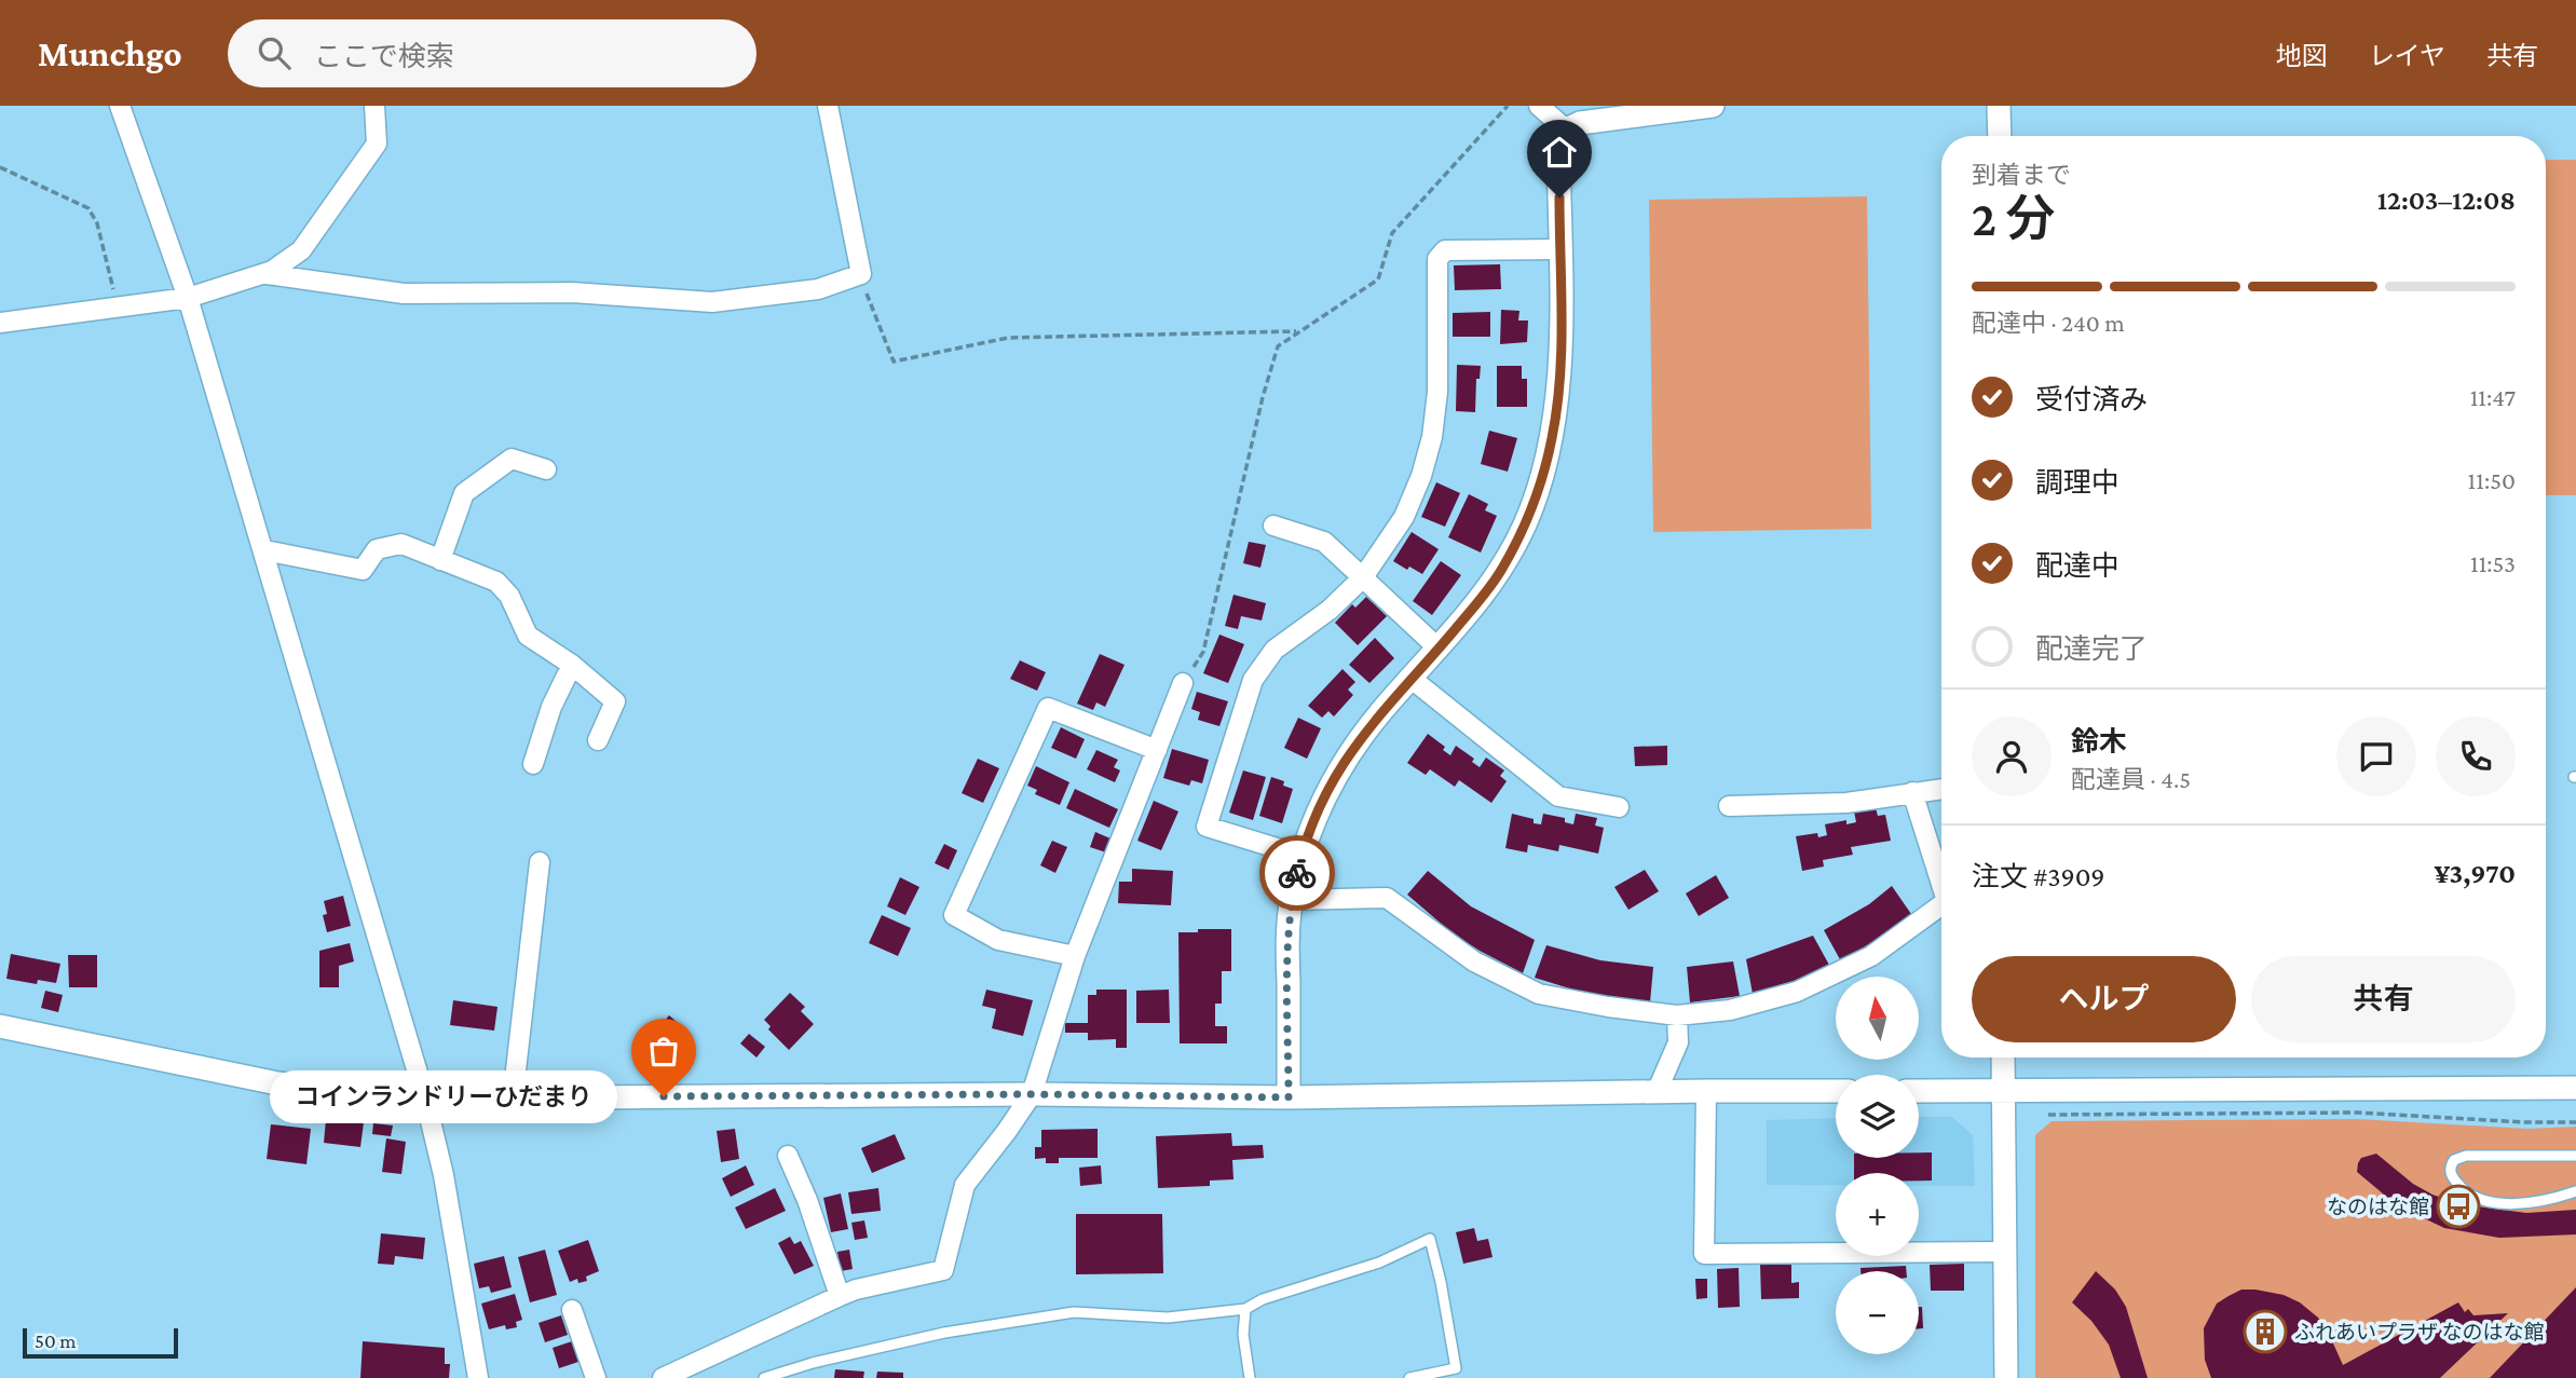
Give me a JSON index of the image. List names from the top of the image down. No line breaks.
{"places":{"other":["コインランドリーひだまり"],"bus stop":["なのはな館"],"building":["ふれあいプラザ なのはな館"]},"scale_bar":"50 m","north":"top","page":{"header":"Munchgo","search":"ここで検索","nav":["地図","レイヤ","共有"],"heading":["2 分","到着まで","12:03–12:08"],"panel":["鈴木","配達員 · 4.5","注文 #3909","¥3,970"],"bar":"配達中 · 240 m","list":[["受付済み","11:47"],["調理中","11:50"],["配達中","11:53"],"配達完了"],"buttons":["ヘルプ","共有"],"map_buttons":["+","−"],"bubble":"コインランドリーひだまり","scale":"50 m"}}
